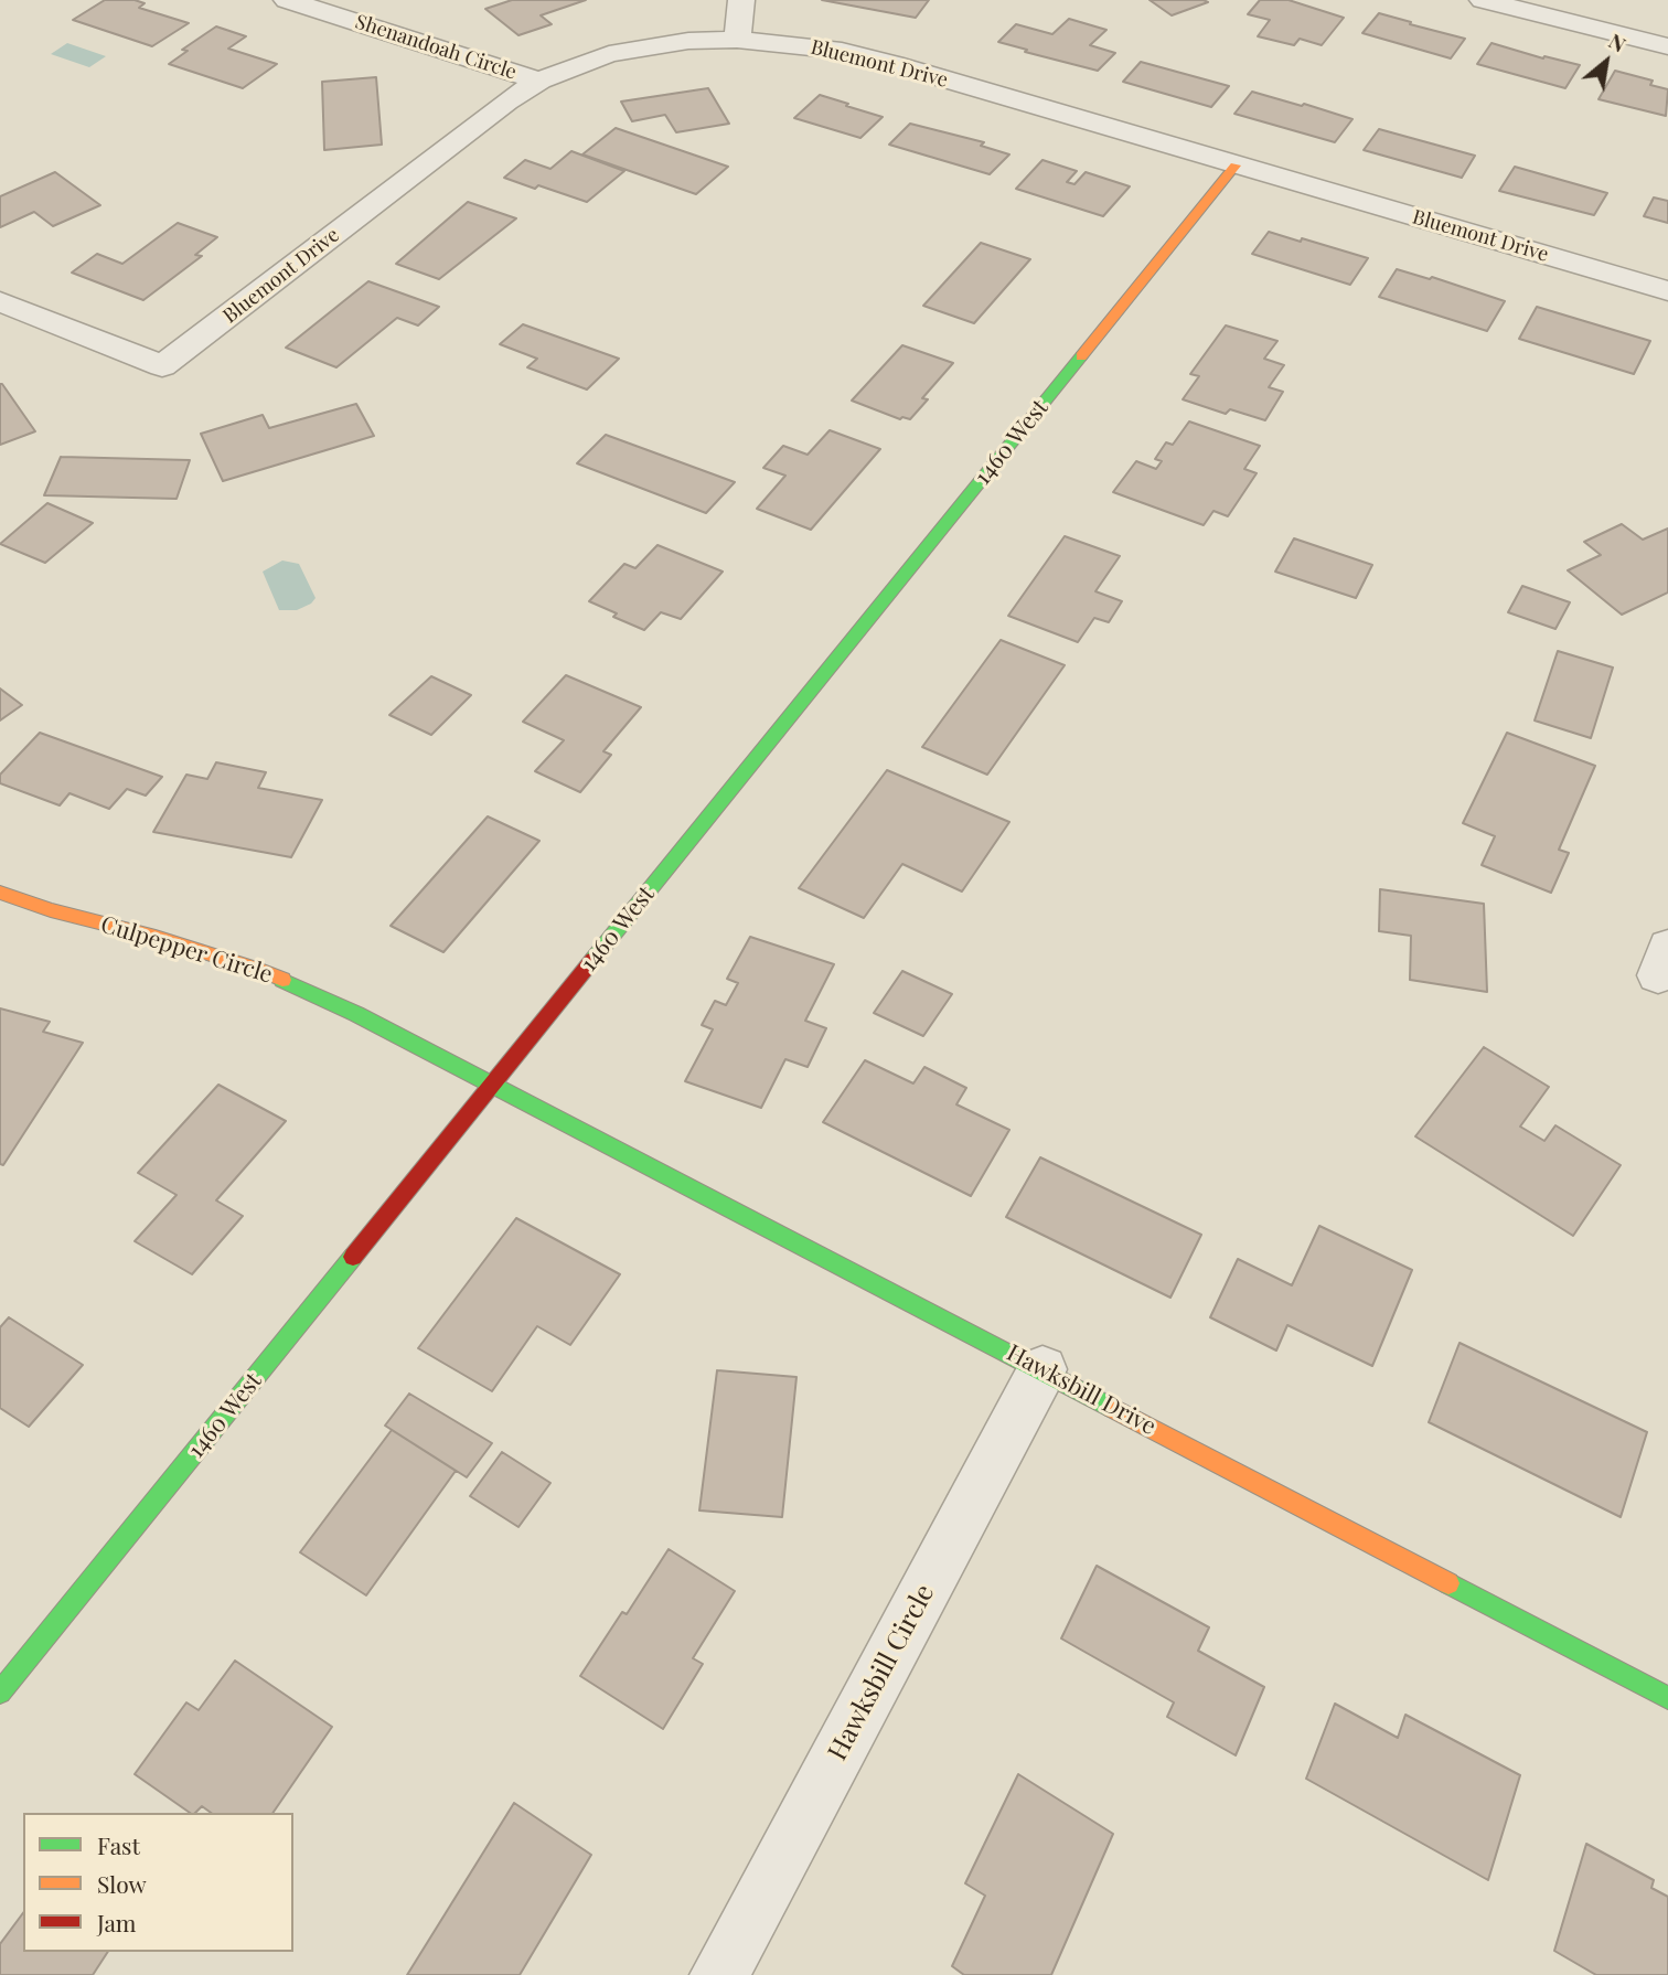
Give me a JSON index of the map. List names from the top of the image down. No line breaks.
{"streets":{"street":["Shenandoah Circle","Bluemont Drive","1460 West","Culpepper Circle","Hawksbill Drive","Hawksbill Circle"]},"crossings":[["Shenandoah Circle","Bluemont Drive"],["Bluemont Drive","1460 West"],["1460 West","Culpepper Circle"],["1460 West","Hawksbill Drive"],["Culpepper Circle","Hawksbill Drive"],["Hawksbill Drive","Hawksbill Circle"]],"legend":["Fast","Slow","Jam"],"north":"top right"}
